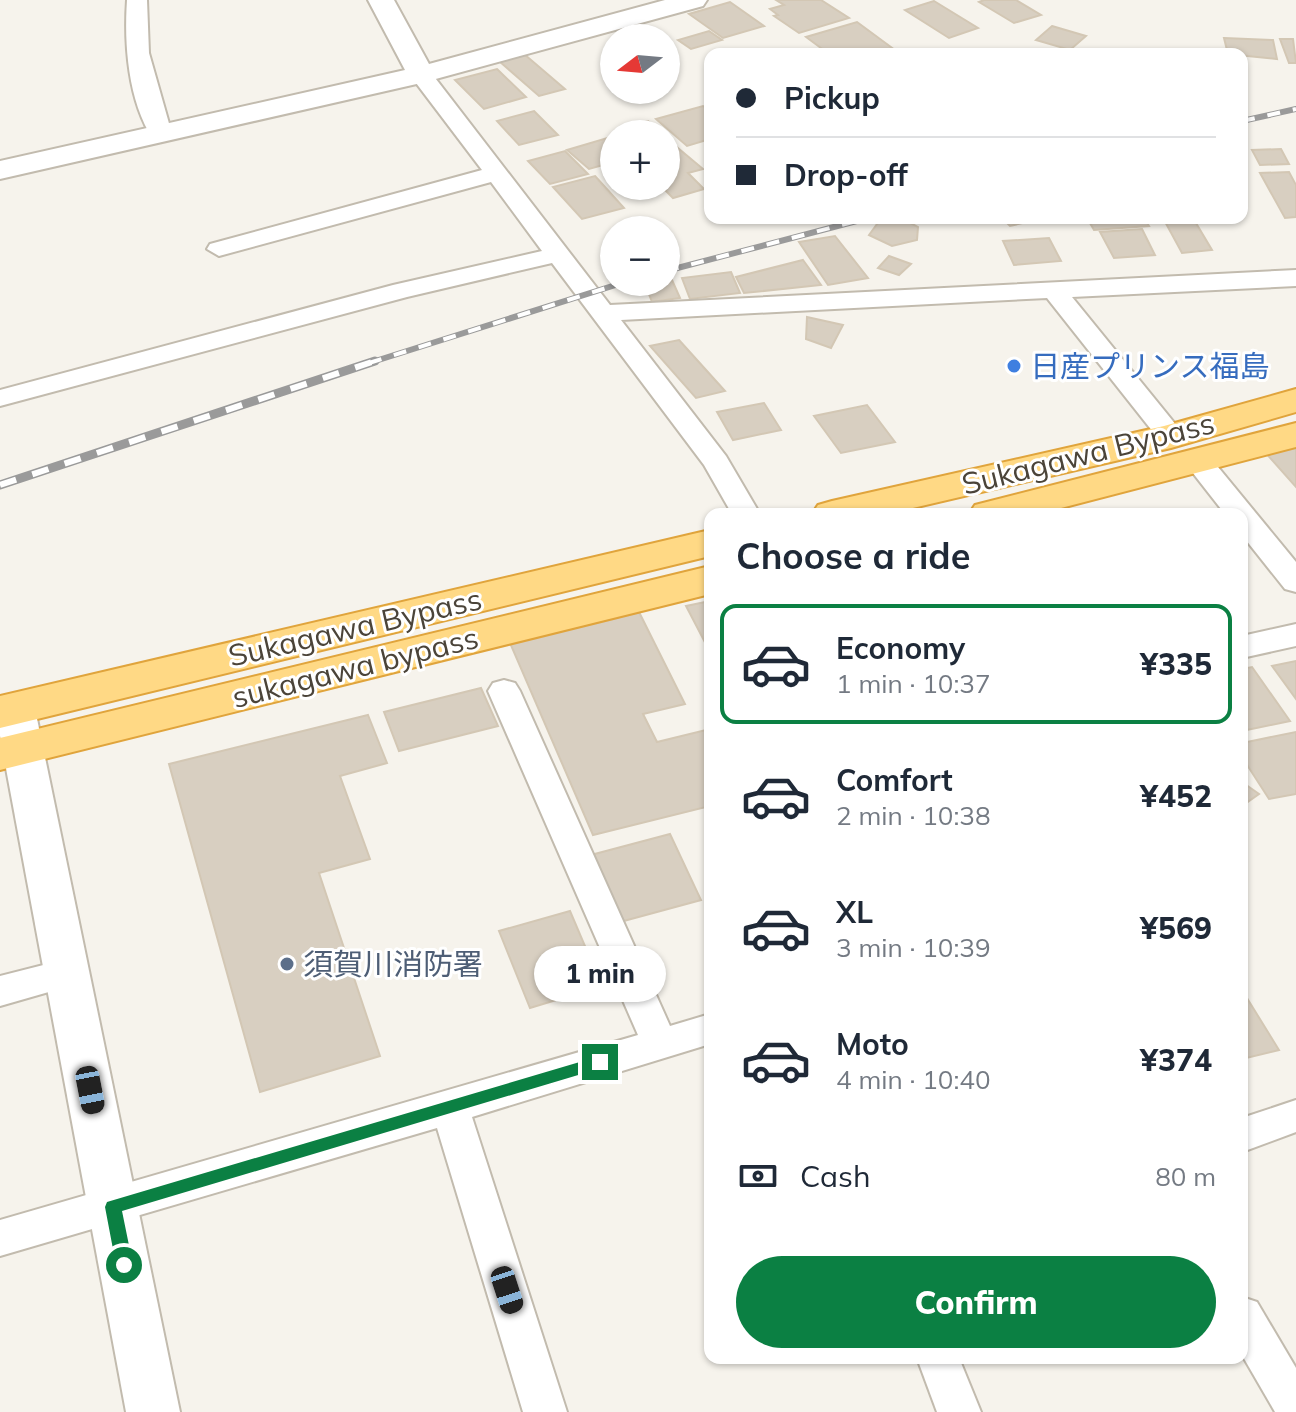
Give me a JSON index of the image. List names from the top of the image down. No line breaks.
{"streets":{"highway":["Sukagawa Bypass","sukagawa bypass"]},"crossings":[["Sukagawa Bypass","sukagawa bypass"]],"places":["日産プリンス福島","須賀川消防署"],"north":"left","page":{"map_buttons":["+","−"],"banner":["Pickup","Drop-off"],"heading":"Choose a ride","list":[{"name":"Economy","note":"1 min · 10:37","value":"¥335"},{"name":"Comfort","note":"2 min · 10:38","value":"¥452"},{"name":"XL","note":"3 min · 10:39","value":"¥569"},{"name":"Moto","note":"4 min · 10:40","value":"¥374"}],"bubble":"1 min","pay":["Cash","80 m"],"buttons":"Confirm"}}
